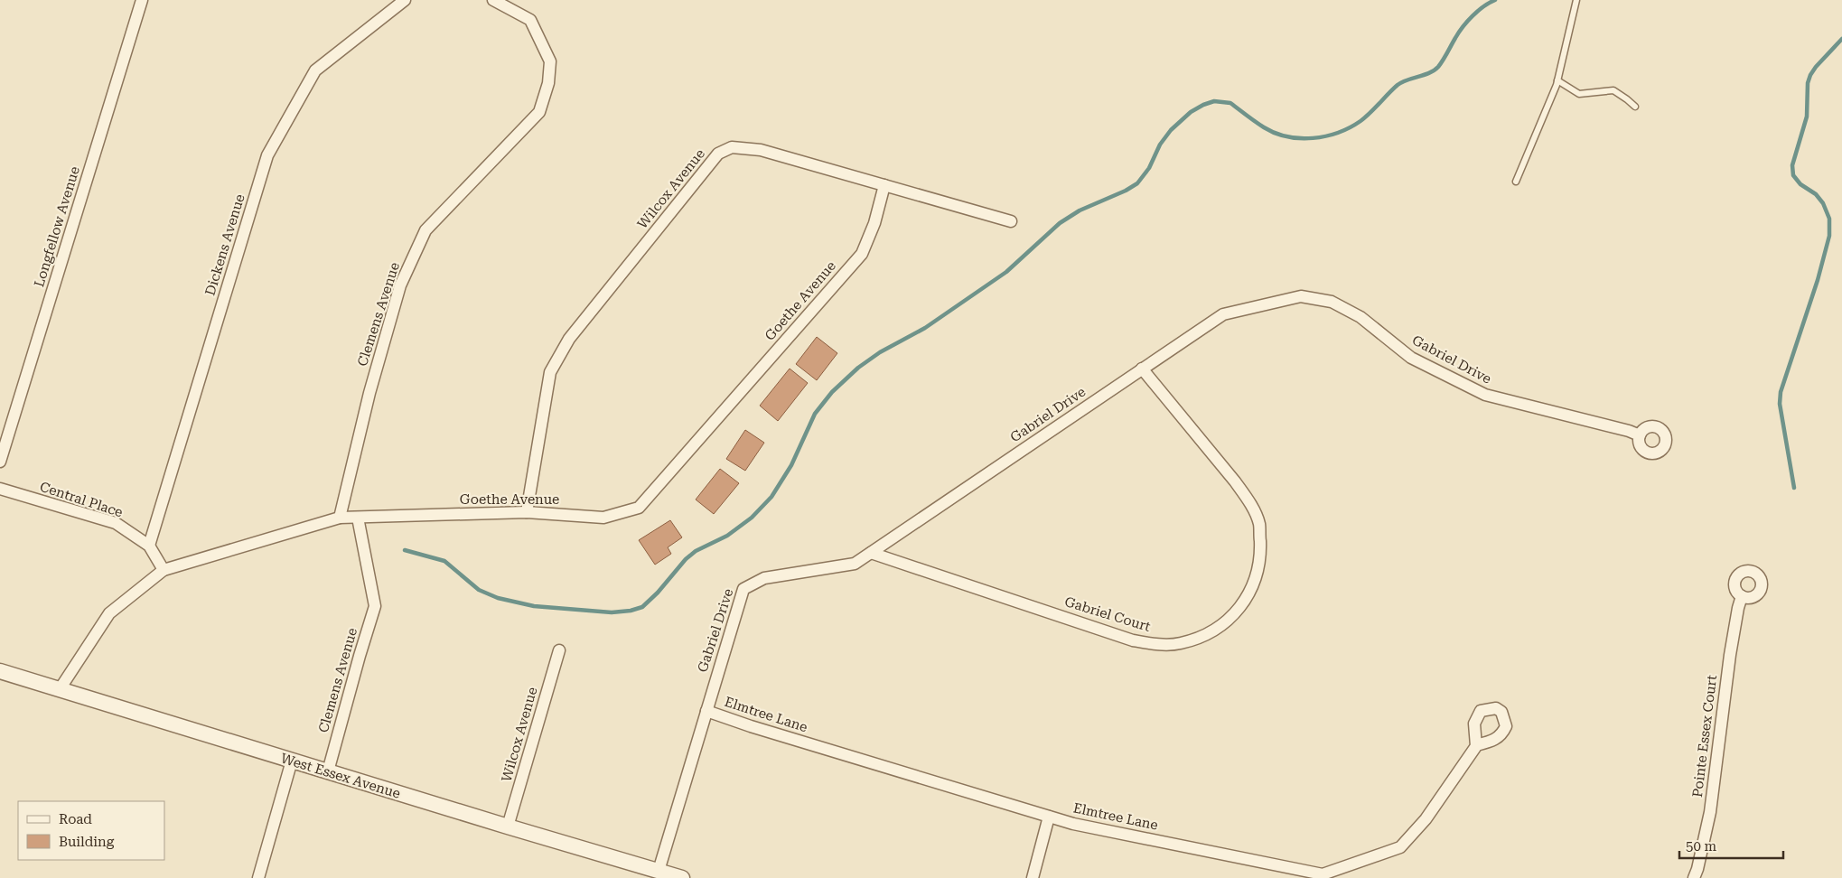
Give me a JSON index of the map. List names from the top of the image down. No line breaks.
{"streets":{"street":["Wilcox Avenue","Longfellow Avenue","Dickens Avenue","Goethe Avenue","Clemens Avenue","Gabriel Drive","Central Place","Gabriel Court","Elmtree Lane","Pointe Essex Court","West Essex Avenue"]},"crossings":[["Wilcox Avenue","Goethe Avenue"],["Wilcox Avenue","West Essex Avenue"],["Dickens Avenue","Central Place"],["Goethe Avenue","Clemens Avenue"],["Goethe Avenue","Central Place"],["Goethe Avenue","West Essex Avenue"],["Clemens Avenue","West Essex Avenue"],["Gabriel Drive","Gabriel Court"],["Gabriel Drive","Elmtree Lane"],["Gabriel Drive","West Essex Avenue"]],"legend":["Road","Building"],"scale_bar":"50 m"}
